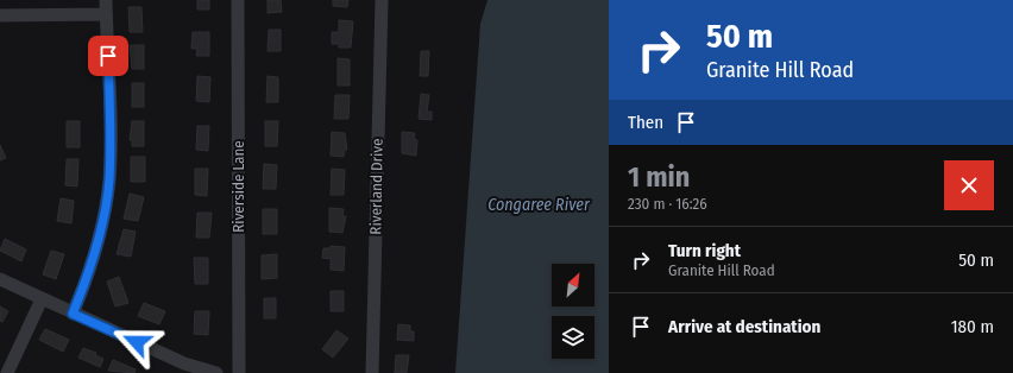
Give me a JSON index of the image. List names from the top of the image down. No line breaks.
{"streets":{"street":["Riverside Lane","Riverland Drive"]},"water":["Congaree River"],"north":"top right","page":{"turn":["50 m","Granite Hill Road"],"then":"Then","heading":["1 min","230 m · 16:26"],"list":[{"name":"Turn right","note":"Granite Hill Road","value":"50 m"},{"name":"Arrive at destination","value":"180 m"}]}}
